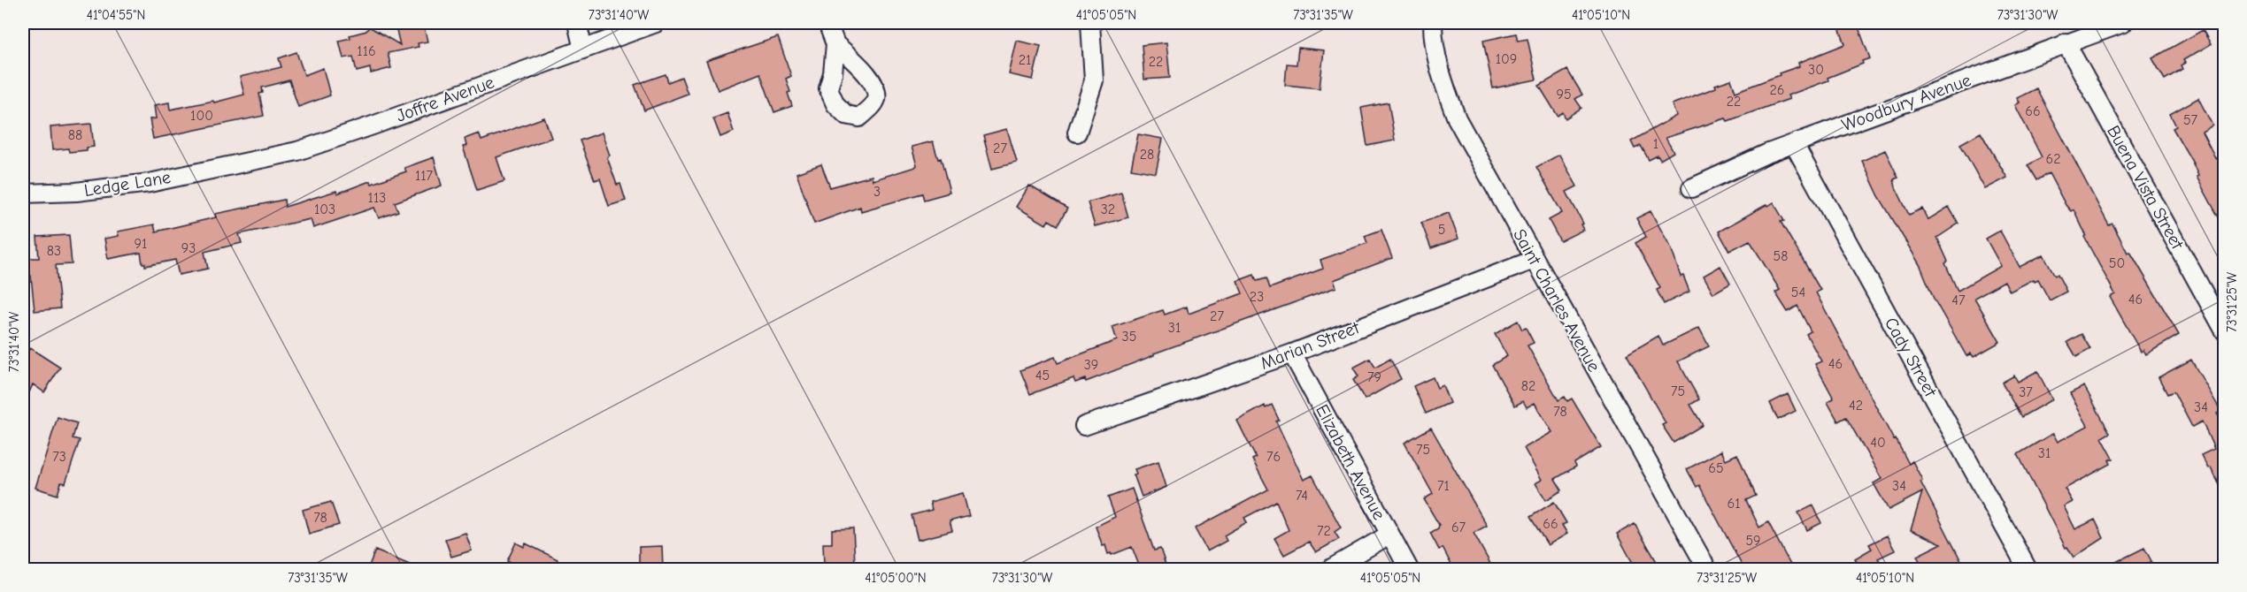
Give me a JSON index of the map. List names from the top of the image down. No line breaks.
{"streets":{"street":["Joffre Avenue","Woodbury Avenue","Ledge Lane","Buena Vista Street","Saint Charles Avenue","Marian Street","Cady Street","Elizabeth Avenue"]},"crossings":[["Joffre Avenue","Ledge Lane"],["Woodbury Avenue","Buena Vista Street"],["Woodbury Avenue","Cady Street"],["Saint Charles Avenue","Marian Street"],["Marian Street","Elizabeth Avenue"]],"house_numbers":["116","109","21","22","30","26","95","22","66","100","57","88","1","27","28","62","117","3","113","103","32","5","91","93","83","58","50","54","23","46","47","27","31","35","46","39","45","79","82","75","37","42","34","78","40","75","31","73","76","65","71","34","74","61","78","66","67","72","59"],"coordinates":["41°04'55\"N","73°31'40\"W","41°05'05\"N","73°31'35\"W","41°05'10\"N","73°31'30\"W","73°31'25\"W","41°05'00\"N"]}
